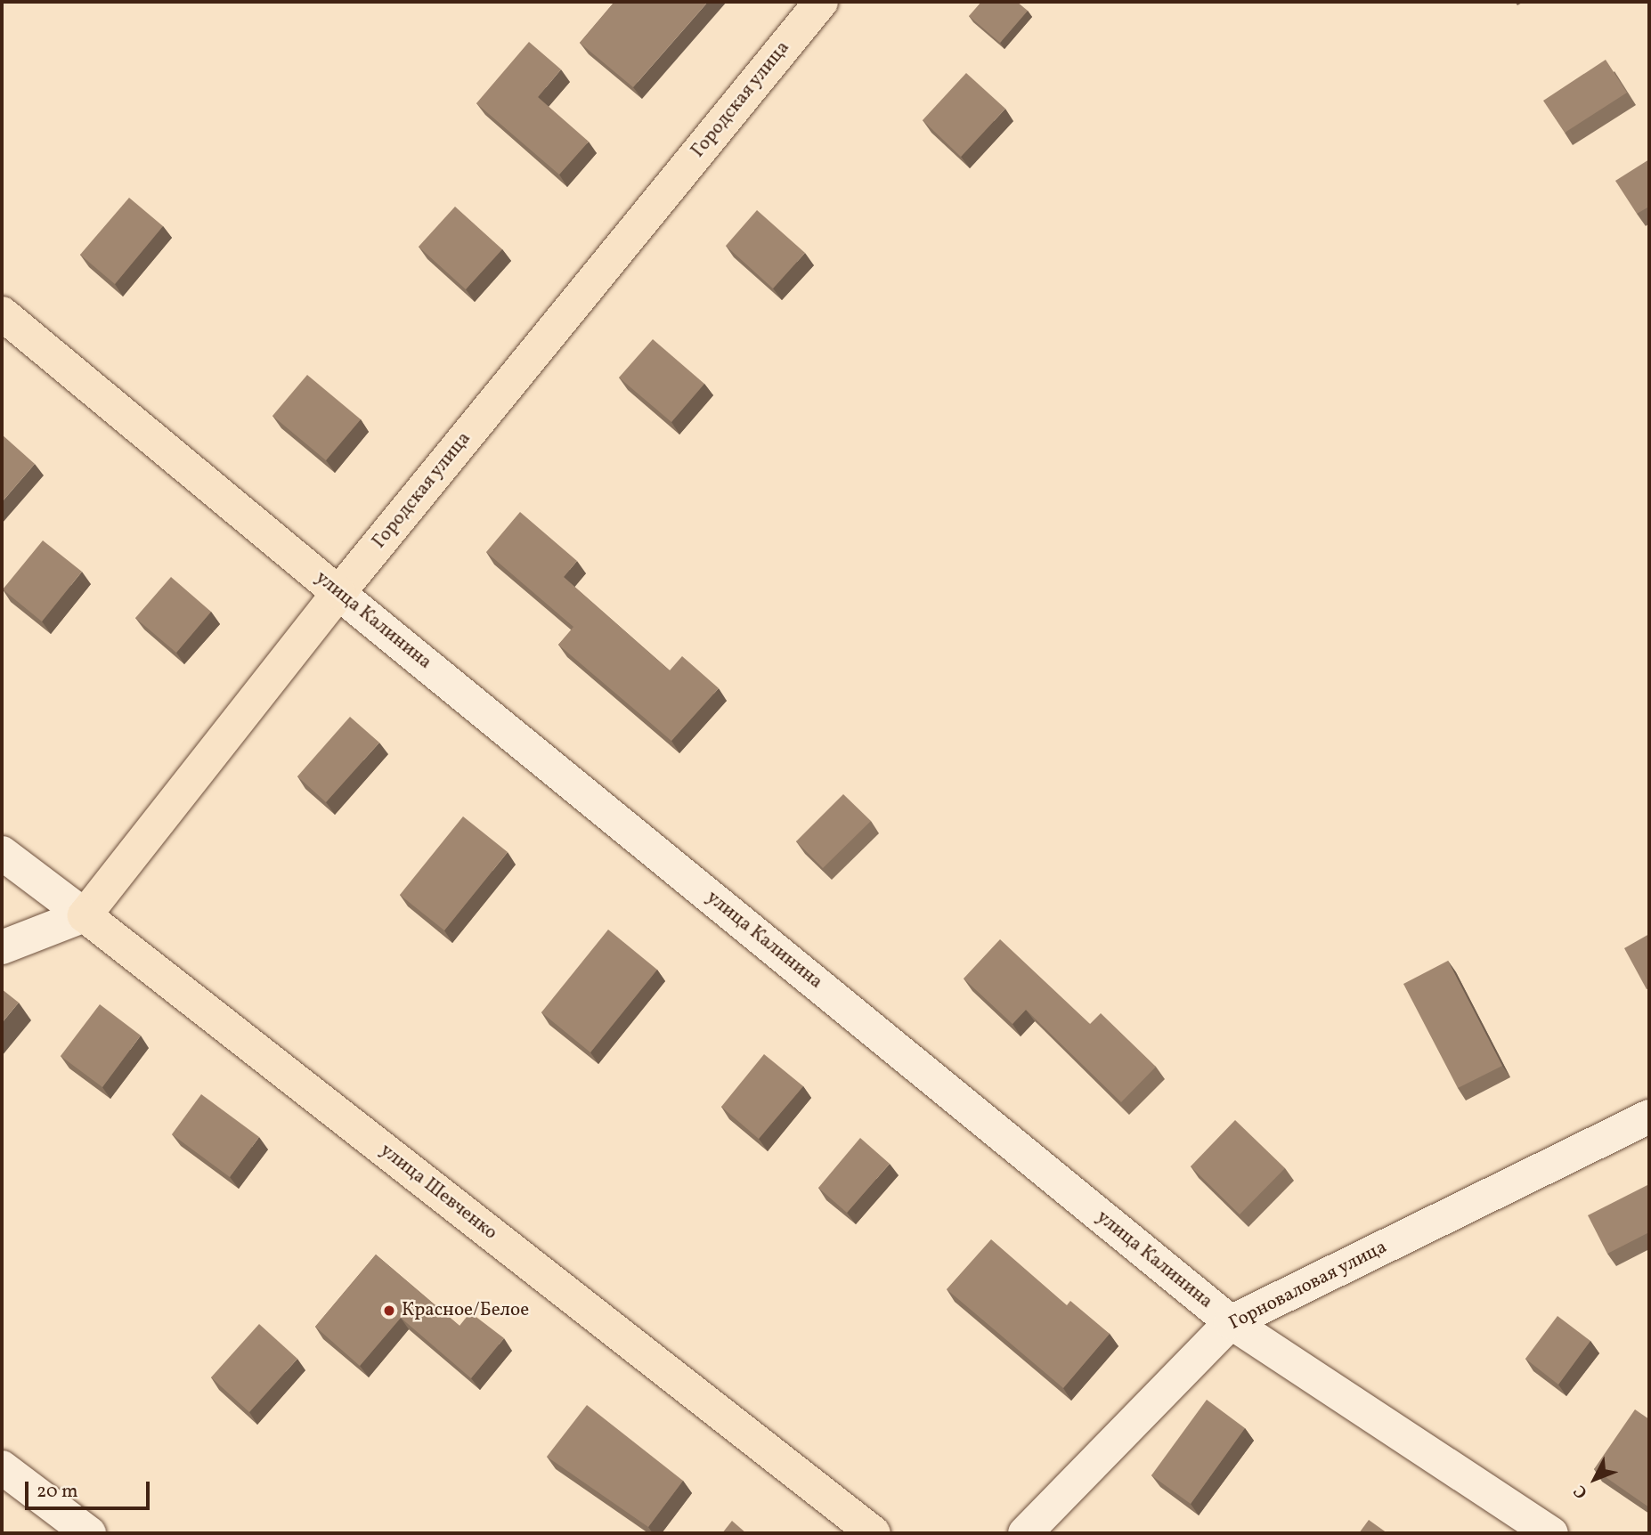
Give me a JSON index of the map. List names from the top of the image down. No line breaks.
{"streets":{"main road":["Городская улица","улица Калинина","улица Шевченко"],"street":["Горноваловая улица"]},"crossings":[["Городская улица","улица Калинина"],["Городская улица","улица Шевченко"],["улица Калинина","Горноваловая улица"]],"places":["Красное/Белое"],"scale_bar":"20 m","north":"bottom left"}
